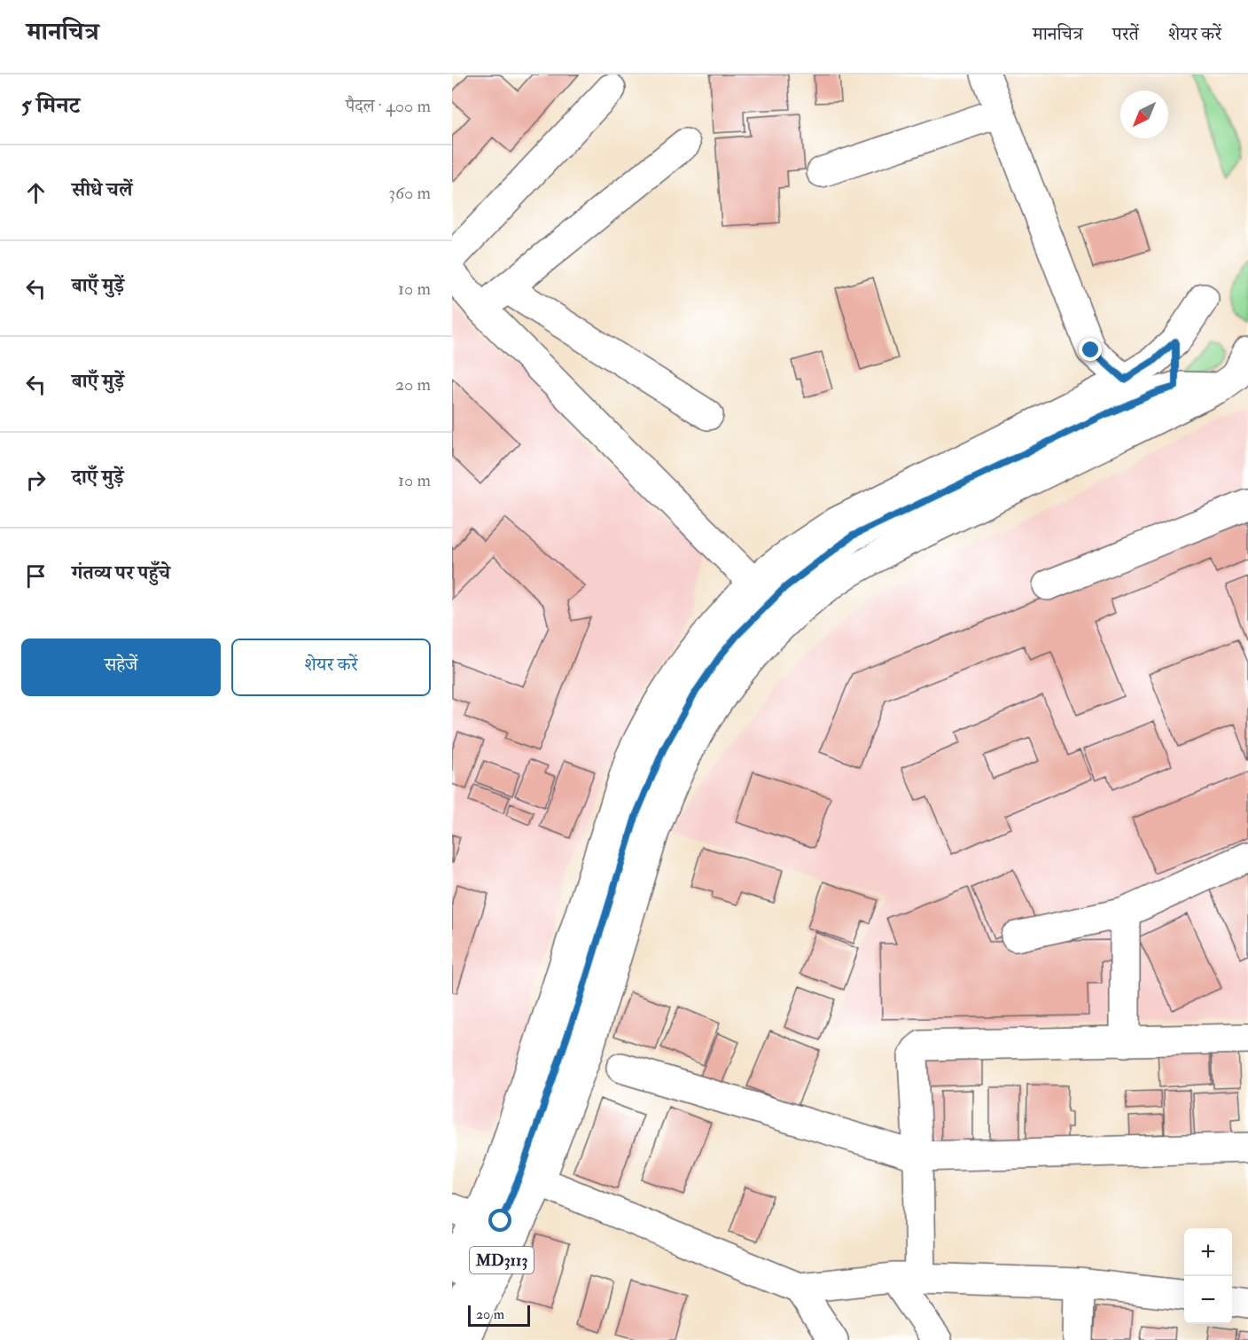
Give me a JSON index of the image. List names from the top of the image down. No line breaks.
{"streets":{"street":["MD3113"]},"scale_bar":"20 m","north":"bottom left","page":{"header":"मानचित्र","nav":["मानचित्र","परतें","शेयर करें"],"heading":["5 मिनट","पैदल · 400 m"],"list":[["सीधे चलें","360 m"],["बाएँ मुड़ें","10 m"],["बाएँ मुड़ें","20 m"],["दाएँ मुड़ें","10 m"],"गंतव्य पर पहुँचे"],"buttons":["सहेजें","शेयर करें"],"map_buttons":["+","−"],"scale":"20 m"}}
